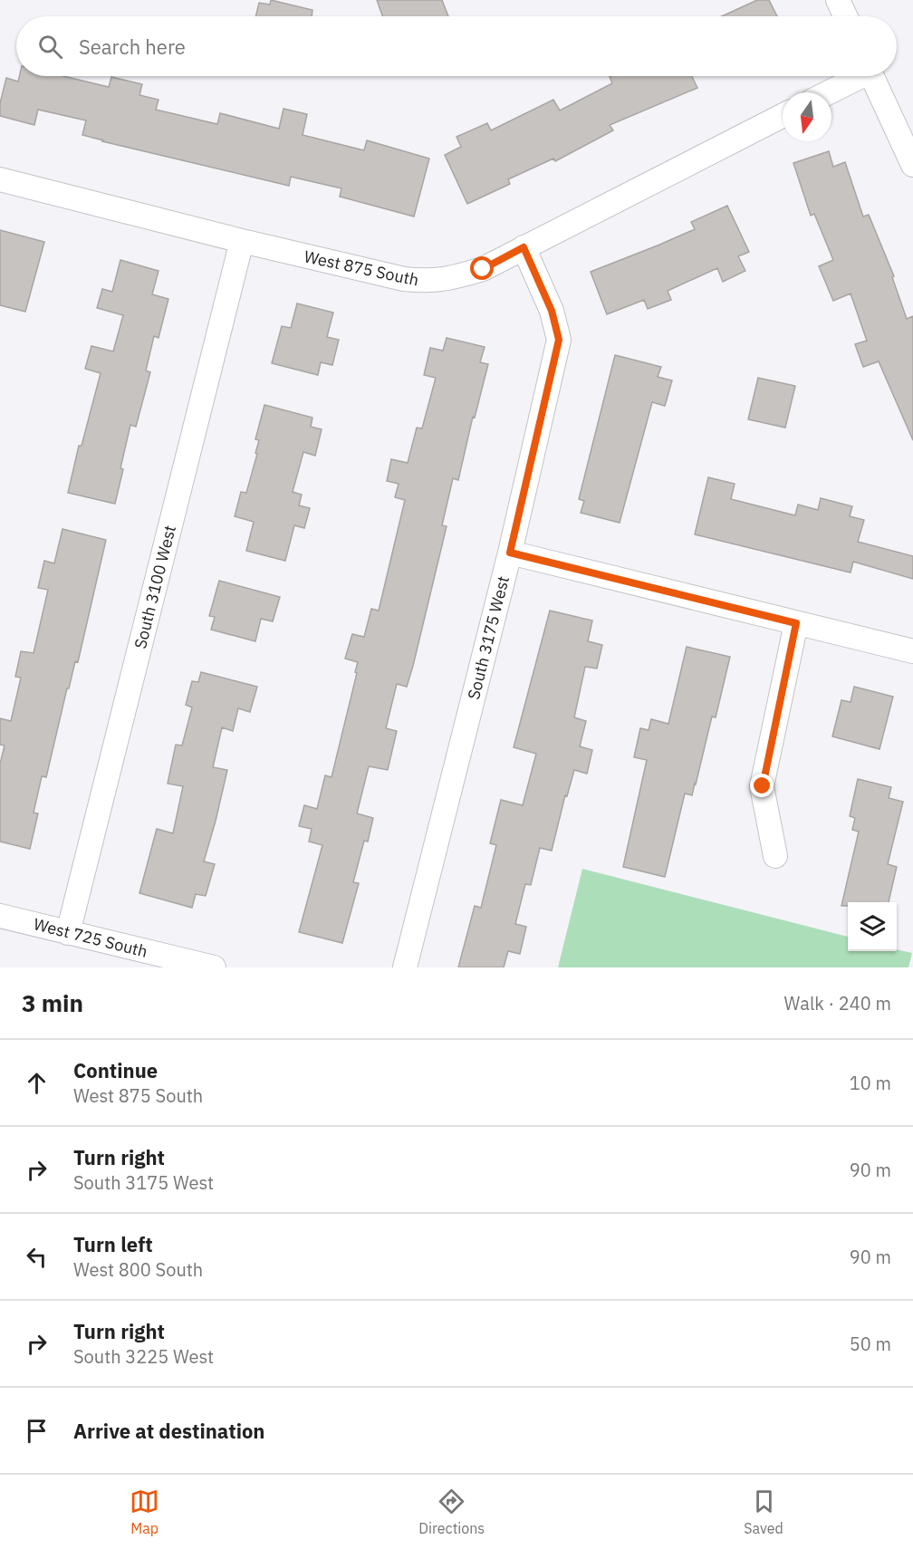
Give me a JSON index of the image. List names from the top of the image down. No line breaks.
{"streets":{"street":["West 875 South","South 3100 West","South 3175 West","West 725 South"]},"crossings":[["West 875 South","South 3100 West"],["West 875 South","South 3175 West"],["South 3100 West","West 725 South"]],"north":"bottom","page":{"search":"Search here","heading":["3 min","Walk · 240 m"],"list":[["Continue","West 875 South","10 m"],["Turn right","South 3175 West","90 m"],["Turn left","West 800 South","90 m"],["Turn right","South 3225 West","50 m"],"Arrive at destination"],"nav":["Map","Directions","Saved"]}}
